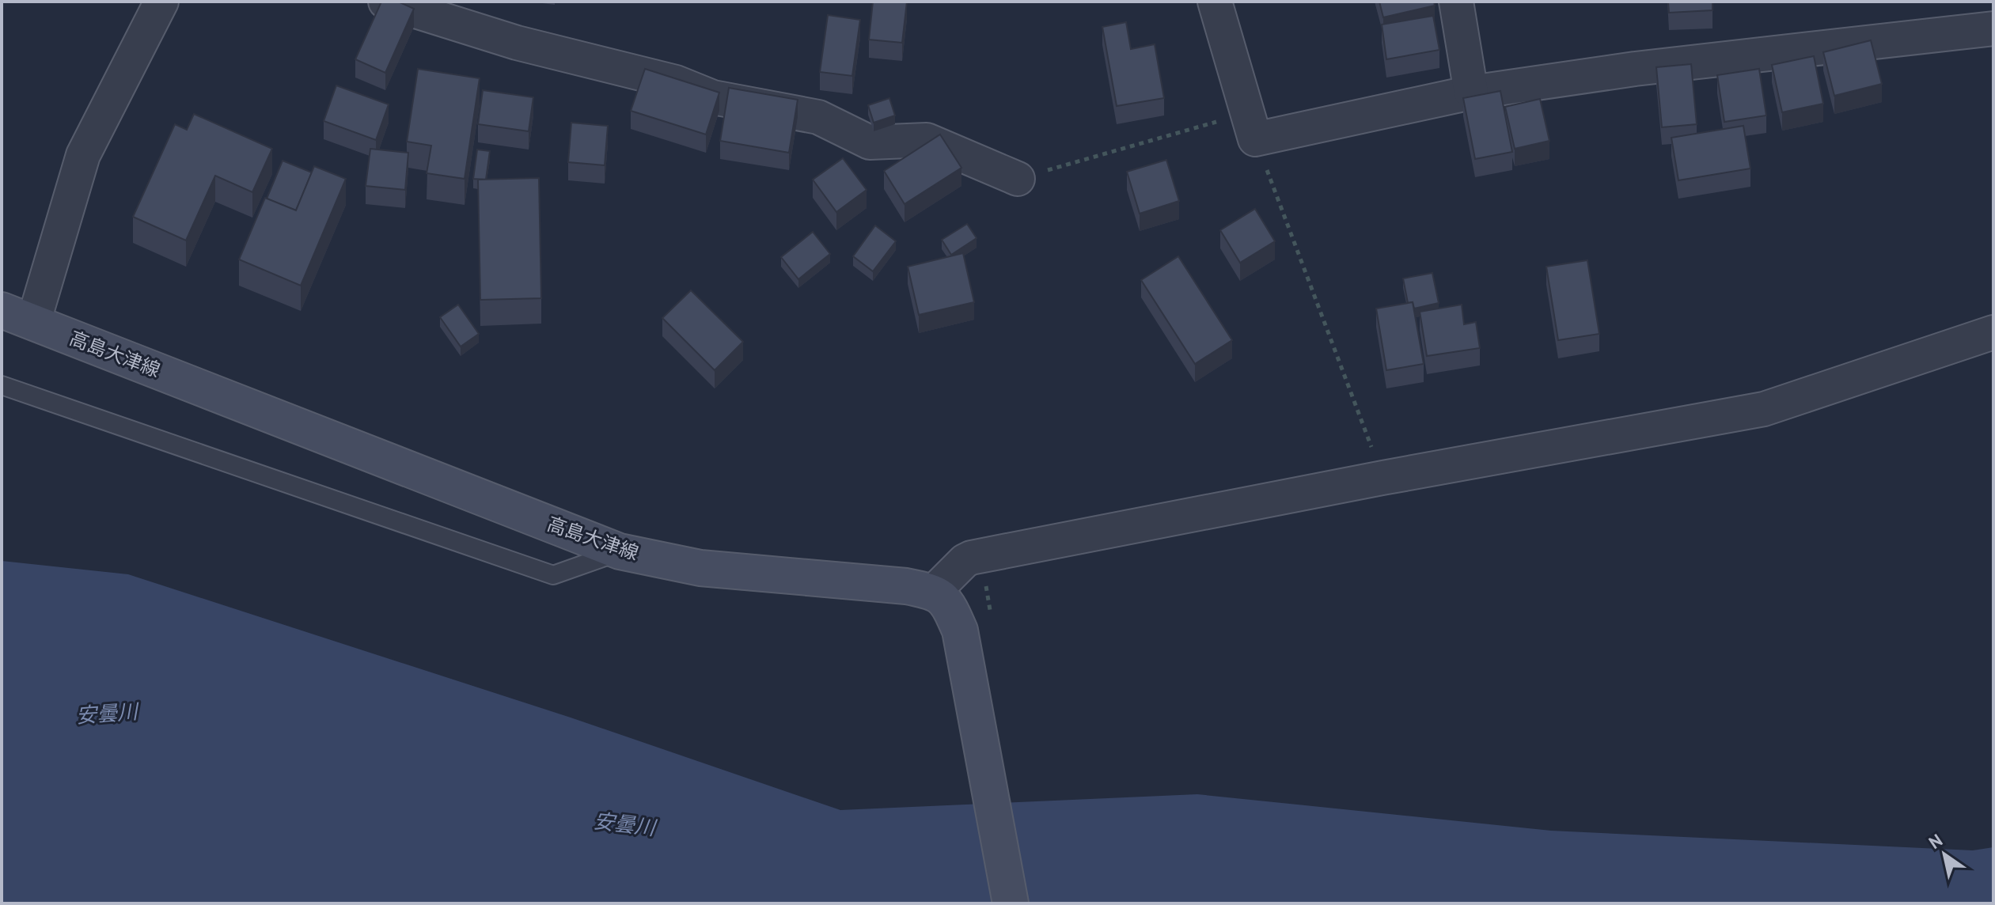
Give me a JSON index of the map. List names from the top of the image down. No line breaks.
{"streets":{"main road":["高島大津線"]},"water":["安曇川"],"north":"top left"}
